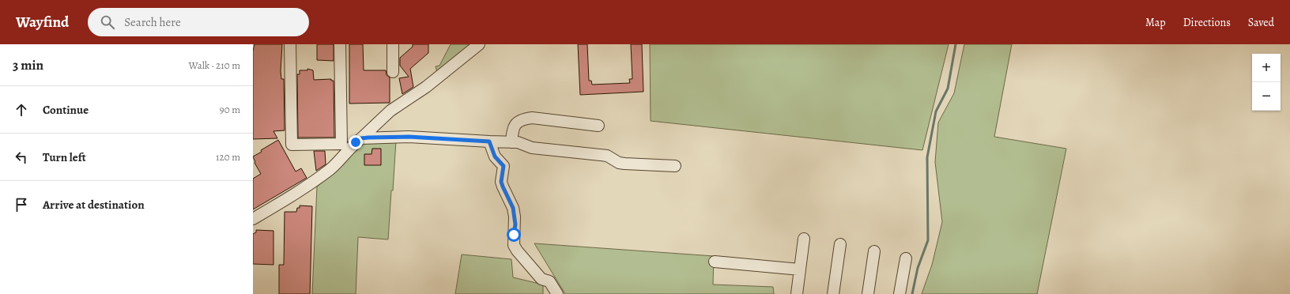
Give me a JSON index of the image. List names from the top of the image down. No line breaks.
{"page":{"header":"Wayfind","search":"Search here","nav":["Map","Directions","Saved"],"heading":["3 min","Walk · 210 m"],"map_buttons":["+","−"],"list":[["Continue","90 m"],["Turn left","120 m"],"Arrive at destination"]}}
